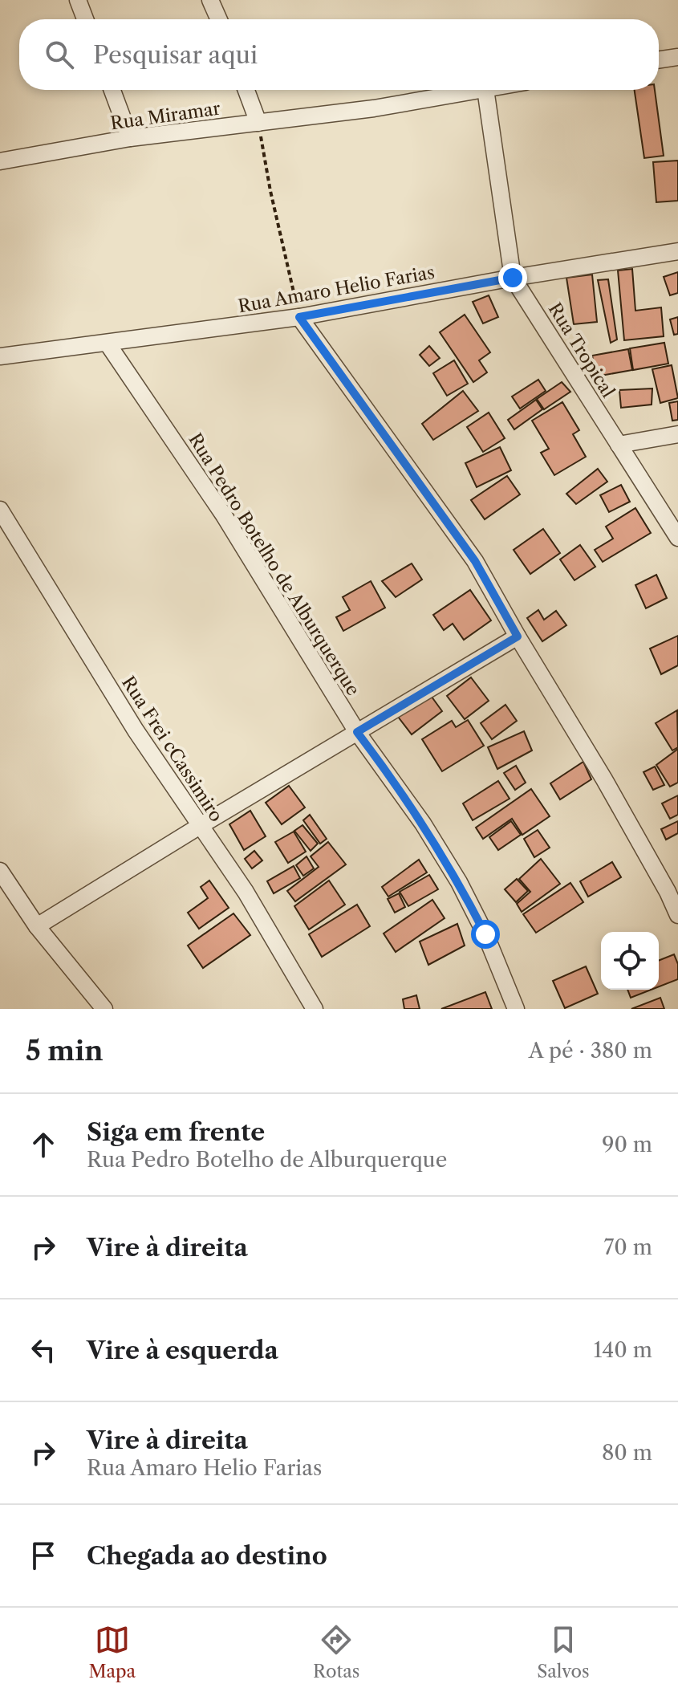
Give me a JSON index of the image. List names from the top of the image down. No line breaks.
{"streets":{"street":["Rua Miramar","Rua Amaro Helio Farias","Rua Tropical","Rua Pedro Botelho de Alburquerque","Rua Frei cCassimiro"]},"crossings":[["Rua Amaro Helio Farias","Rua Tropical"],["Rua Amaro Helio Farias","Rua Pedro Botelho de Alburquerque"]],"page":{"search":"Pesquisar aqui","heading":["5 min","A pé · 380 m"],"list":[["Siga em frente","Rua Pedro Botelho de Alburquerque","90 m"],["Vire à direita","70 m"],["Vire à esquerda","140 m"],["Vire à direita","Rua Amaro Helio Farias","80 m"],"Chegada ao destino"],"nav":["Mapa","Rotas","Salvos"]}}
